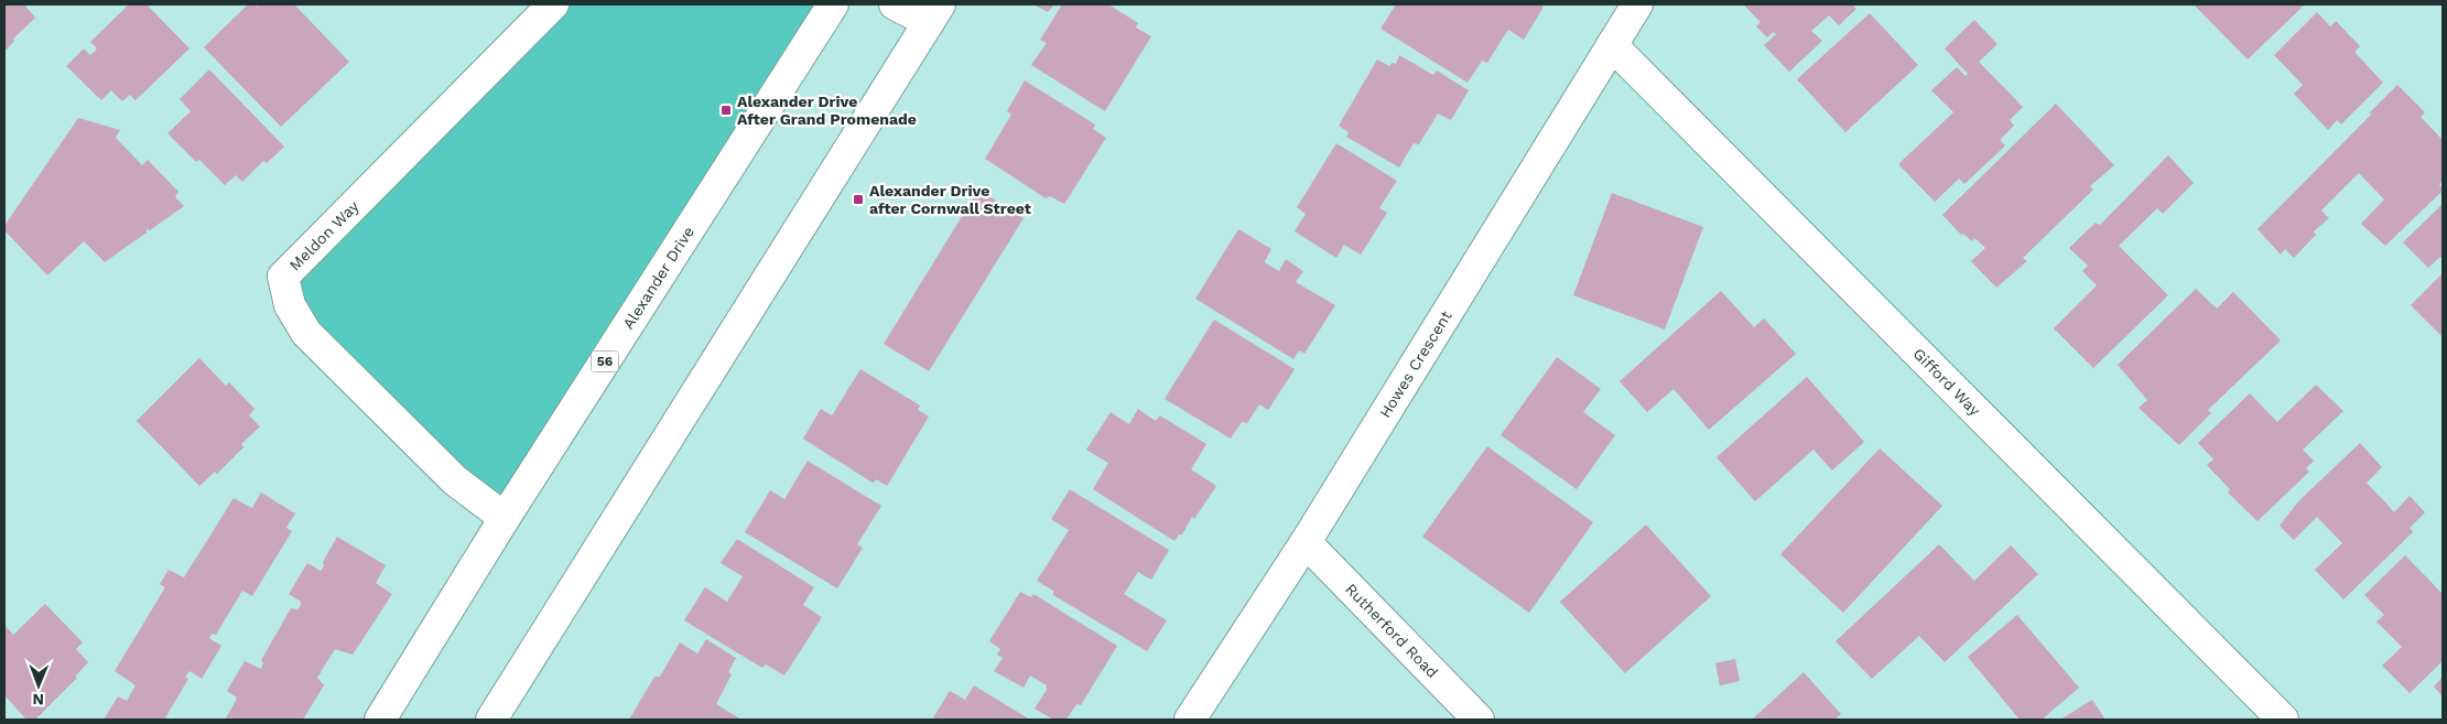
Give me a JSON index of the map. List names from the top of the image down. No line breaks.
{"streets":{"street":["Meldon Way","Alexander Drive","56","Howes Crescent","Gifford Way","Rutherford Road"]},"crossings":[["Meldon Way","Alexander Drive"],["Howes Crescent","Gifford Way"],["Howes Crescent","Rutherford Road"]],"places":{"transit":["Alexander Drive After Grand Promenade","Alexander Drive after Cornwall Street"]},"north":"bottom"}
